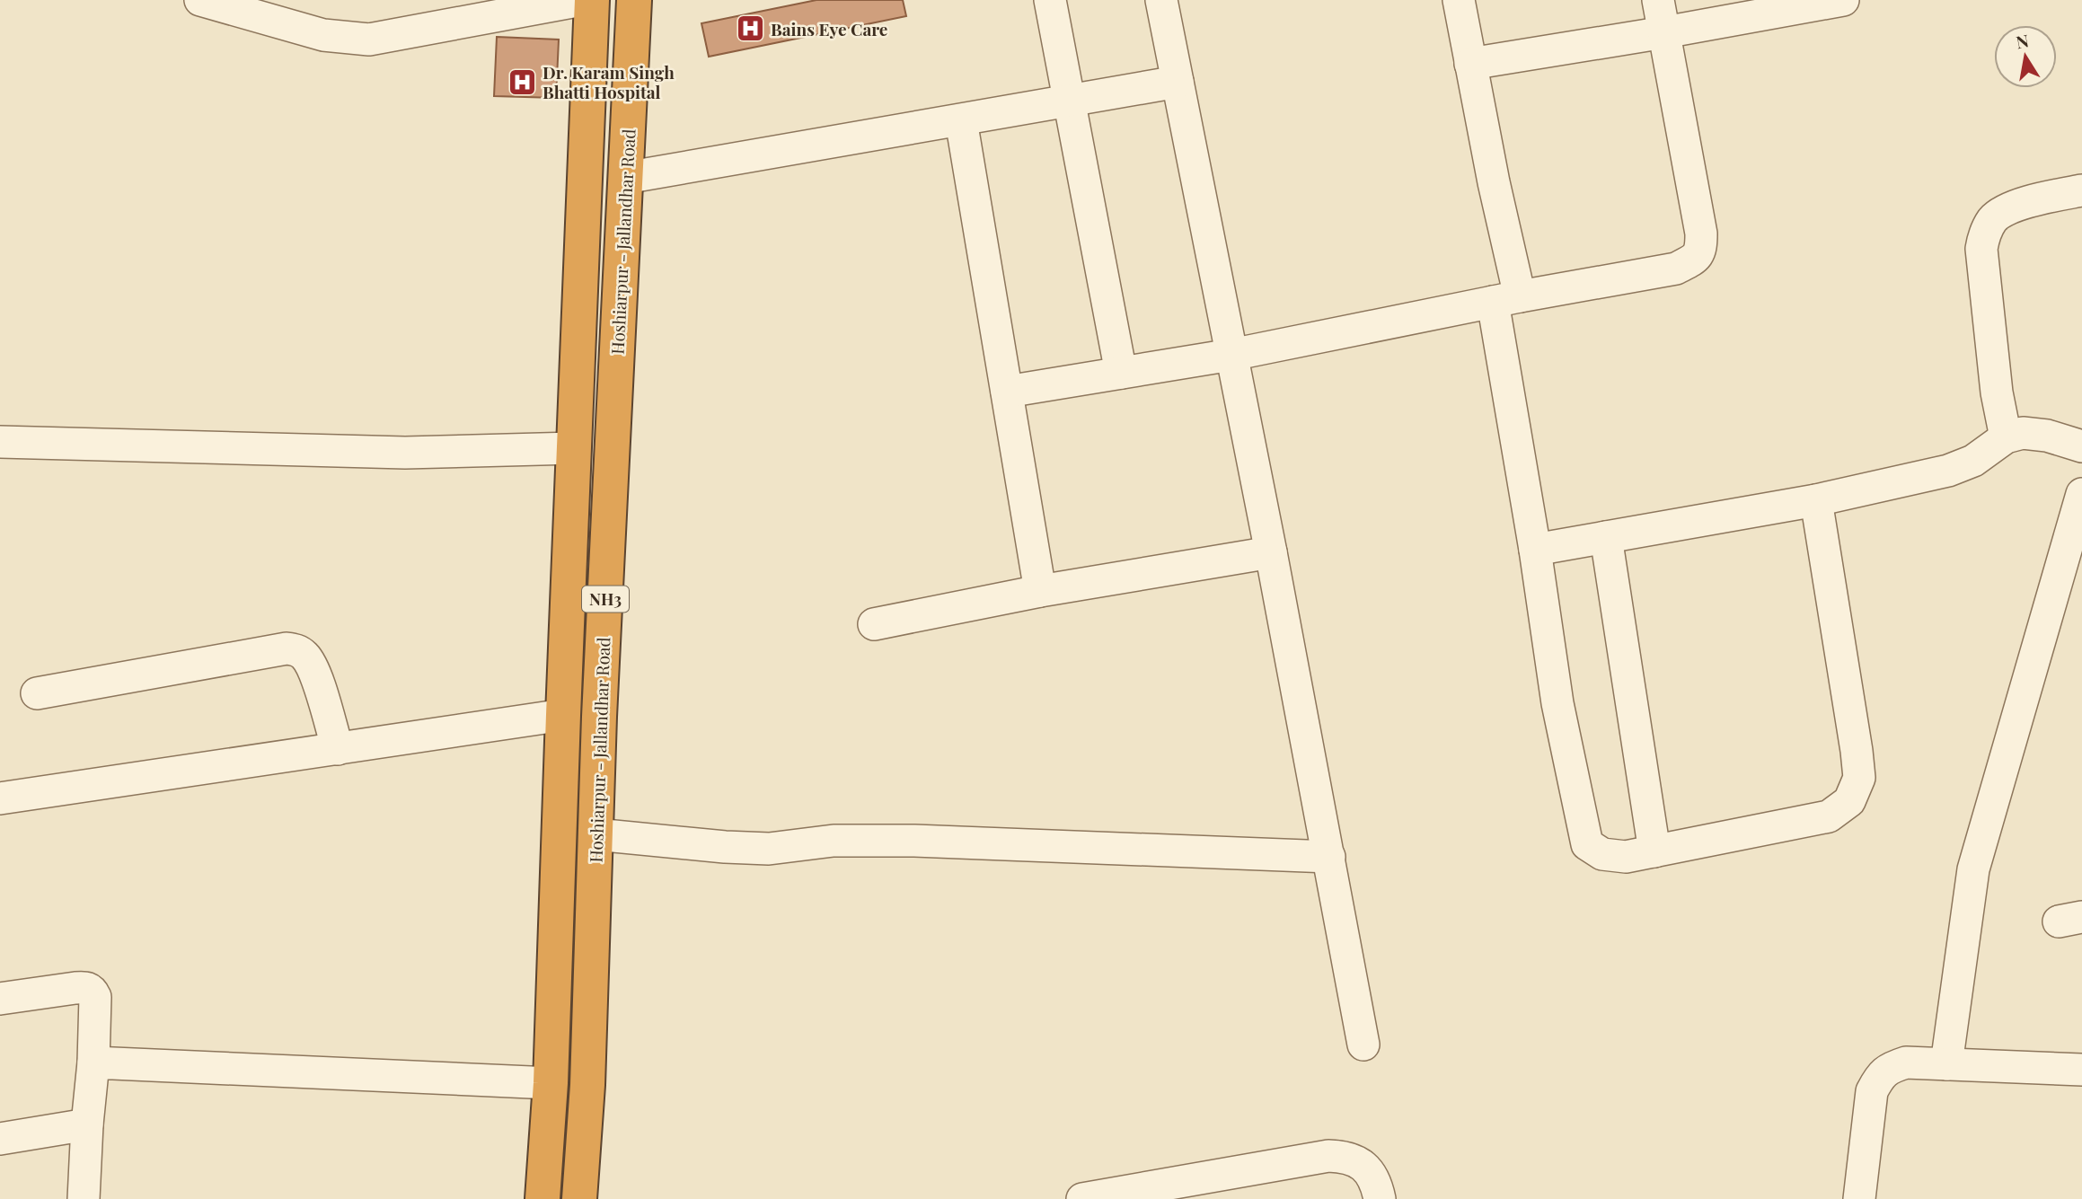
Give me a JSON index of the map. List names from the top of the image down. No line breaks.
{"streets":{"highway":["Hoshiarpur - Jallandhar Road","NH3"]},"places":{"hospital":["Bains Eye Care","Dr. Karam Singh Bhatti Hospital"]},"north":"top"}
